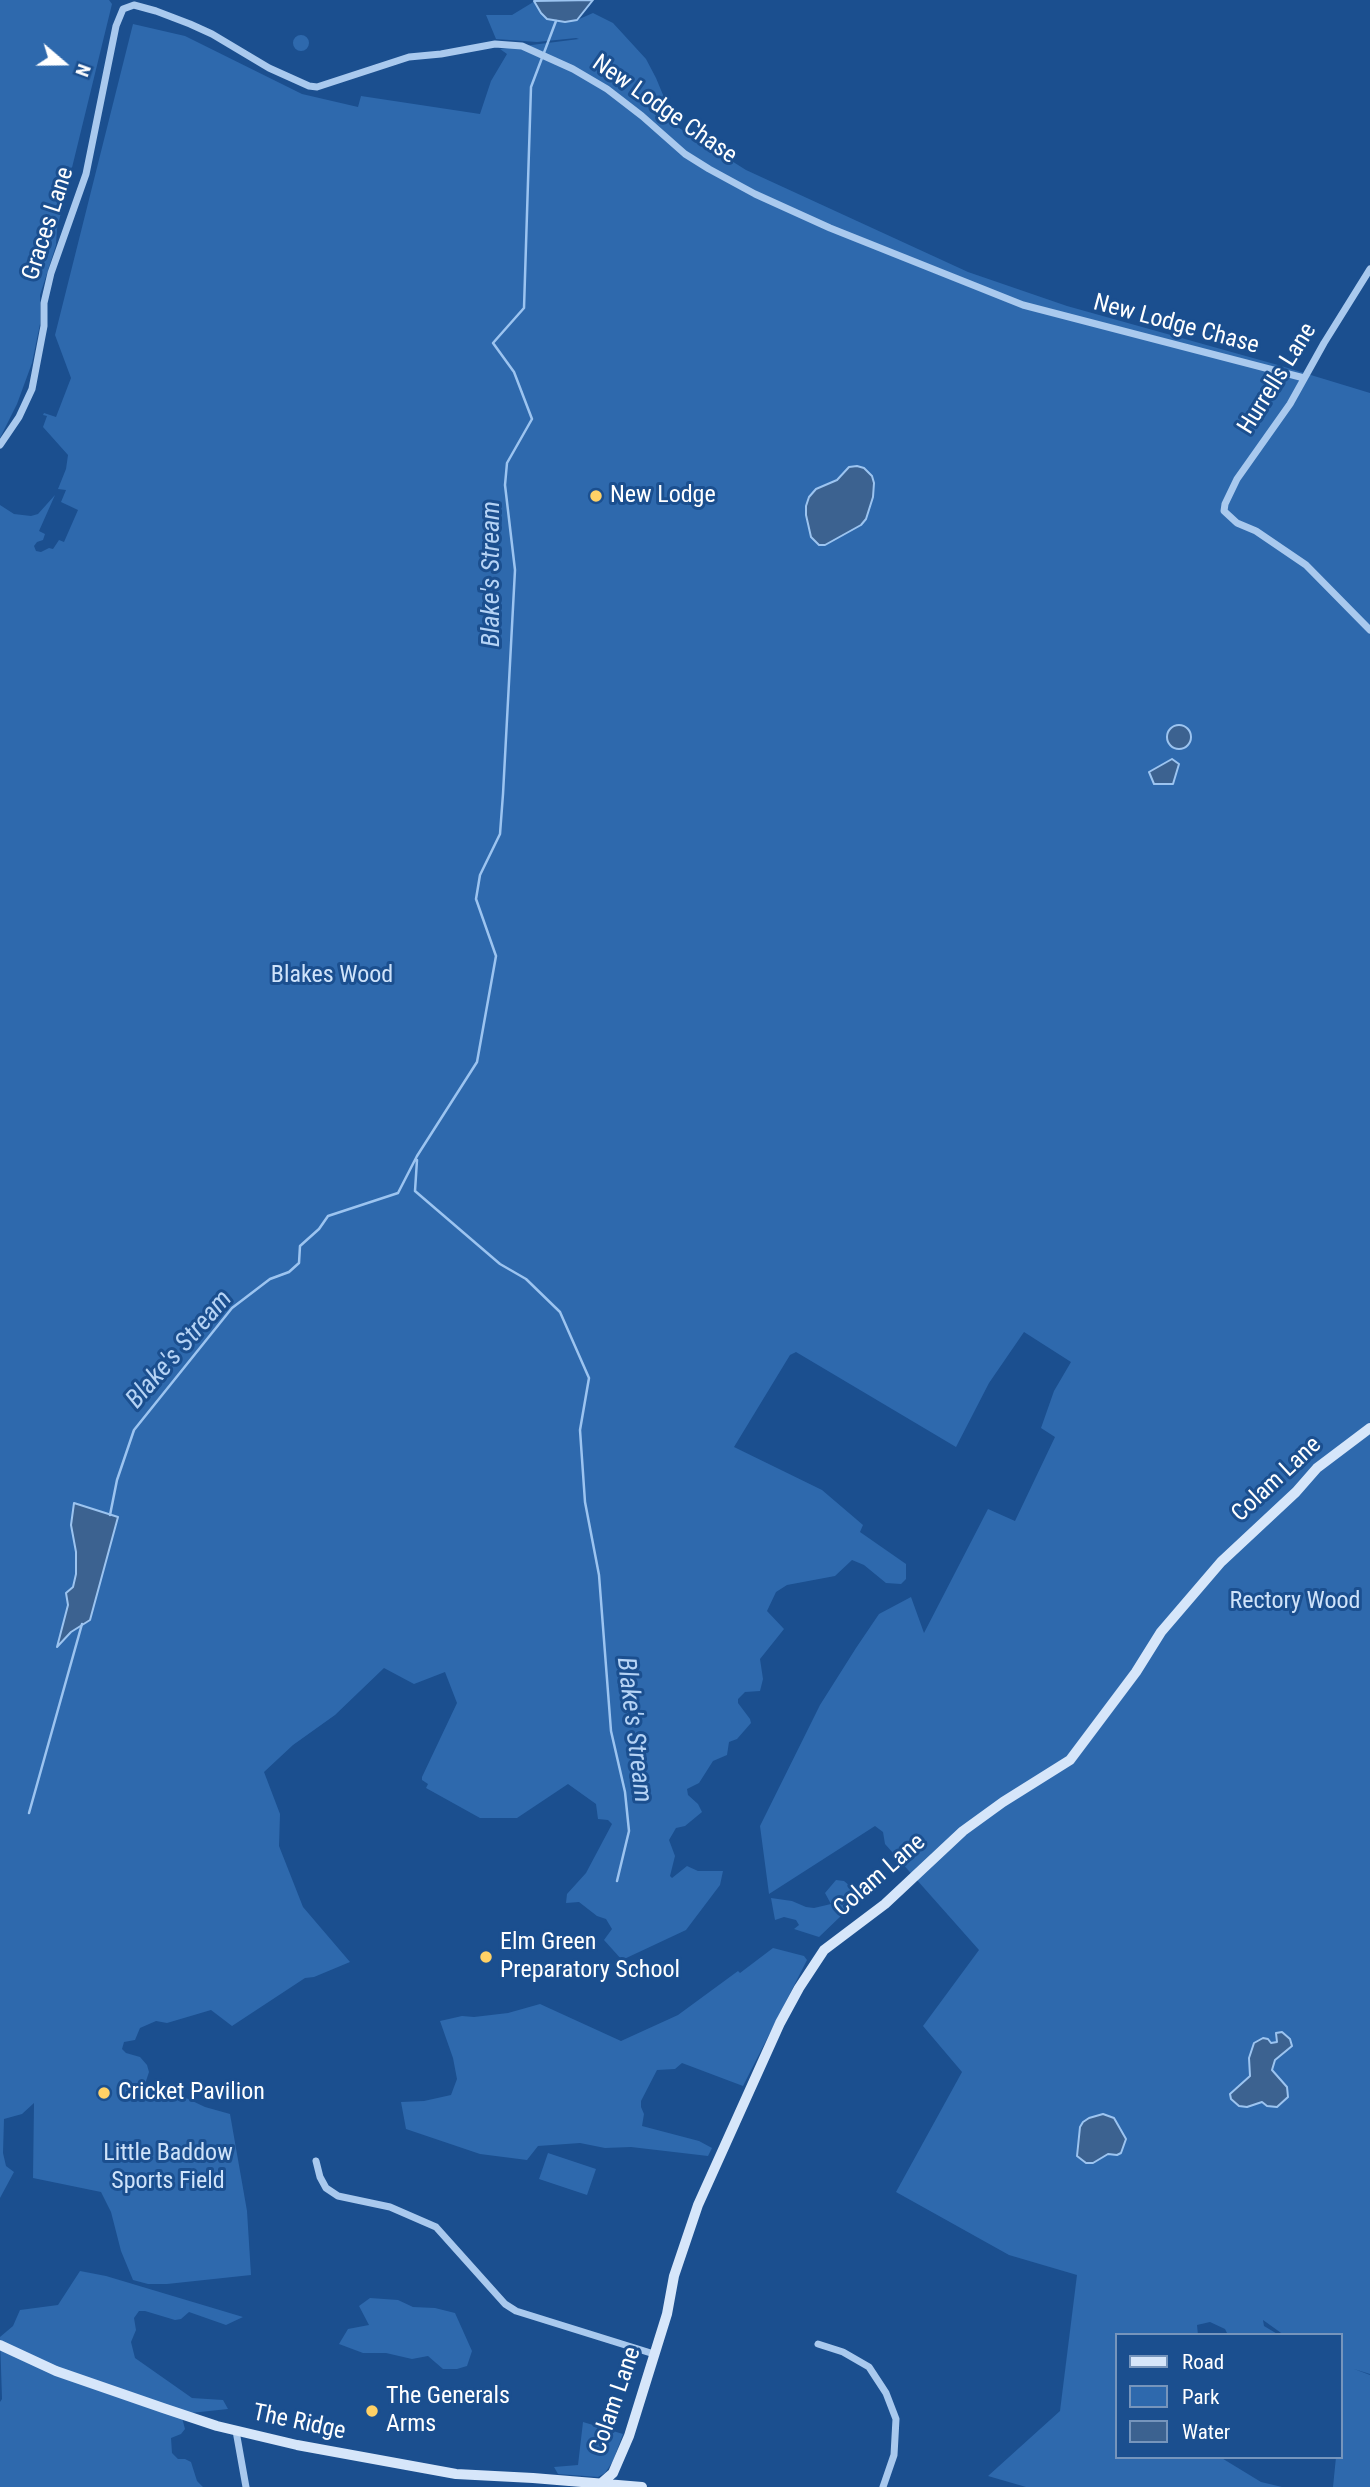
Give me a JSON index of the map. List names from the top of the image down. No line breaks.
{"streets":{"street":["New Lodge Chase","Graces Lane","Hurrells Lane","Colam Lane","The Ridge"]},"crossings":[["New Lodge Chase","Graces Lane"],["New Lodge Chase","Hurrells Lane"],["Colam Lane","The Ridge"]],"water":["Blake's Stream"],"parks":["Blakes Wood","Rectory Wood","Little Baddow Sports Field"],"places":["New Lodge","Elm Green Preparatory School","Cricket Pavilion","The Generals Arms"],"legend":["Road","Park","Water"],"north":"right"}
